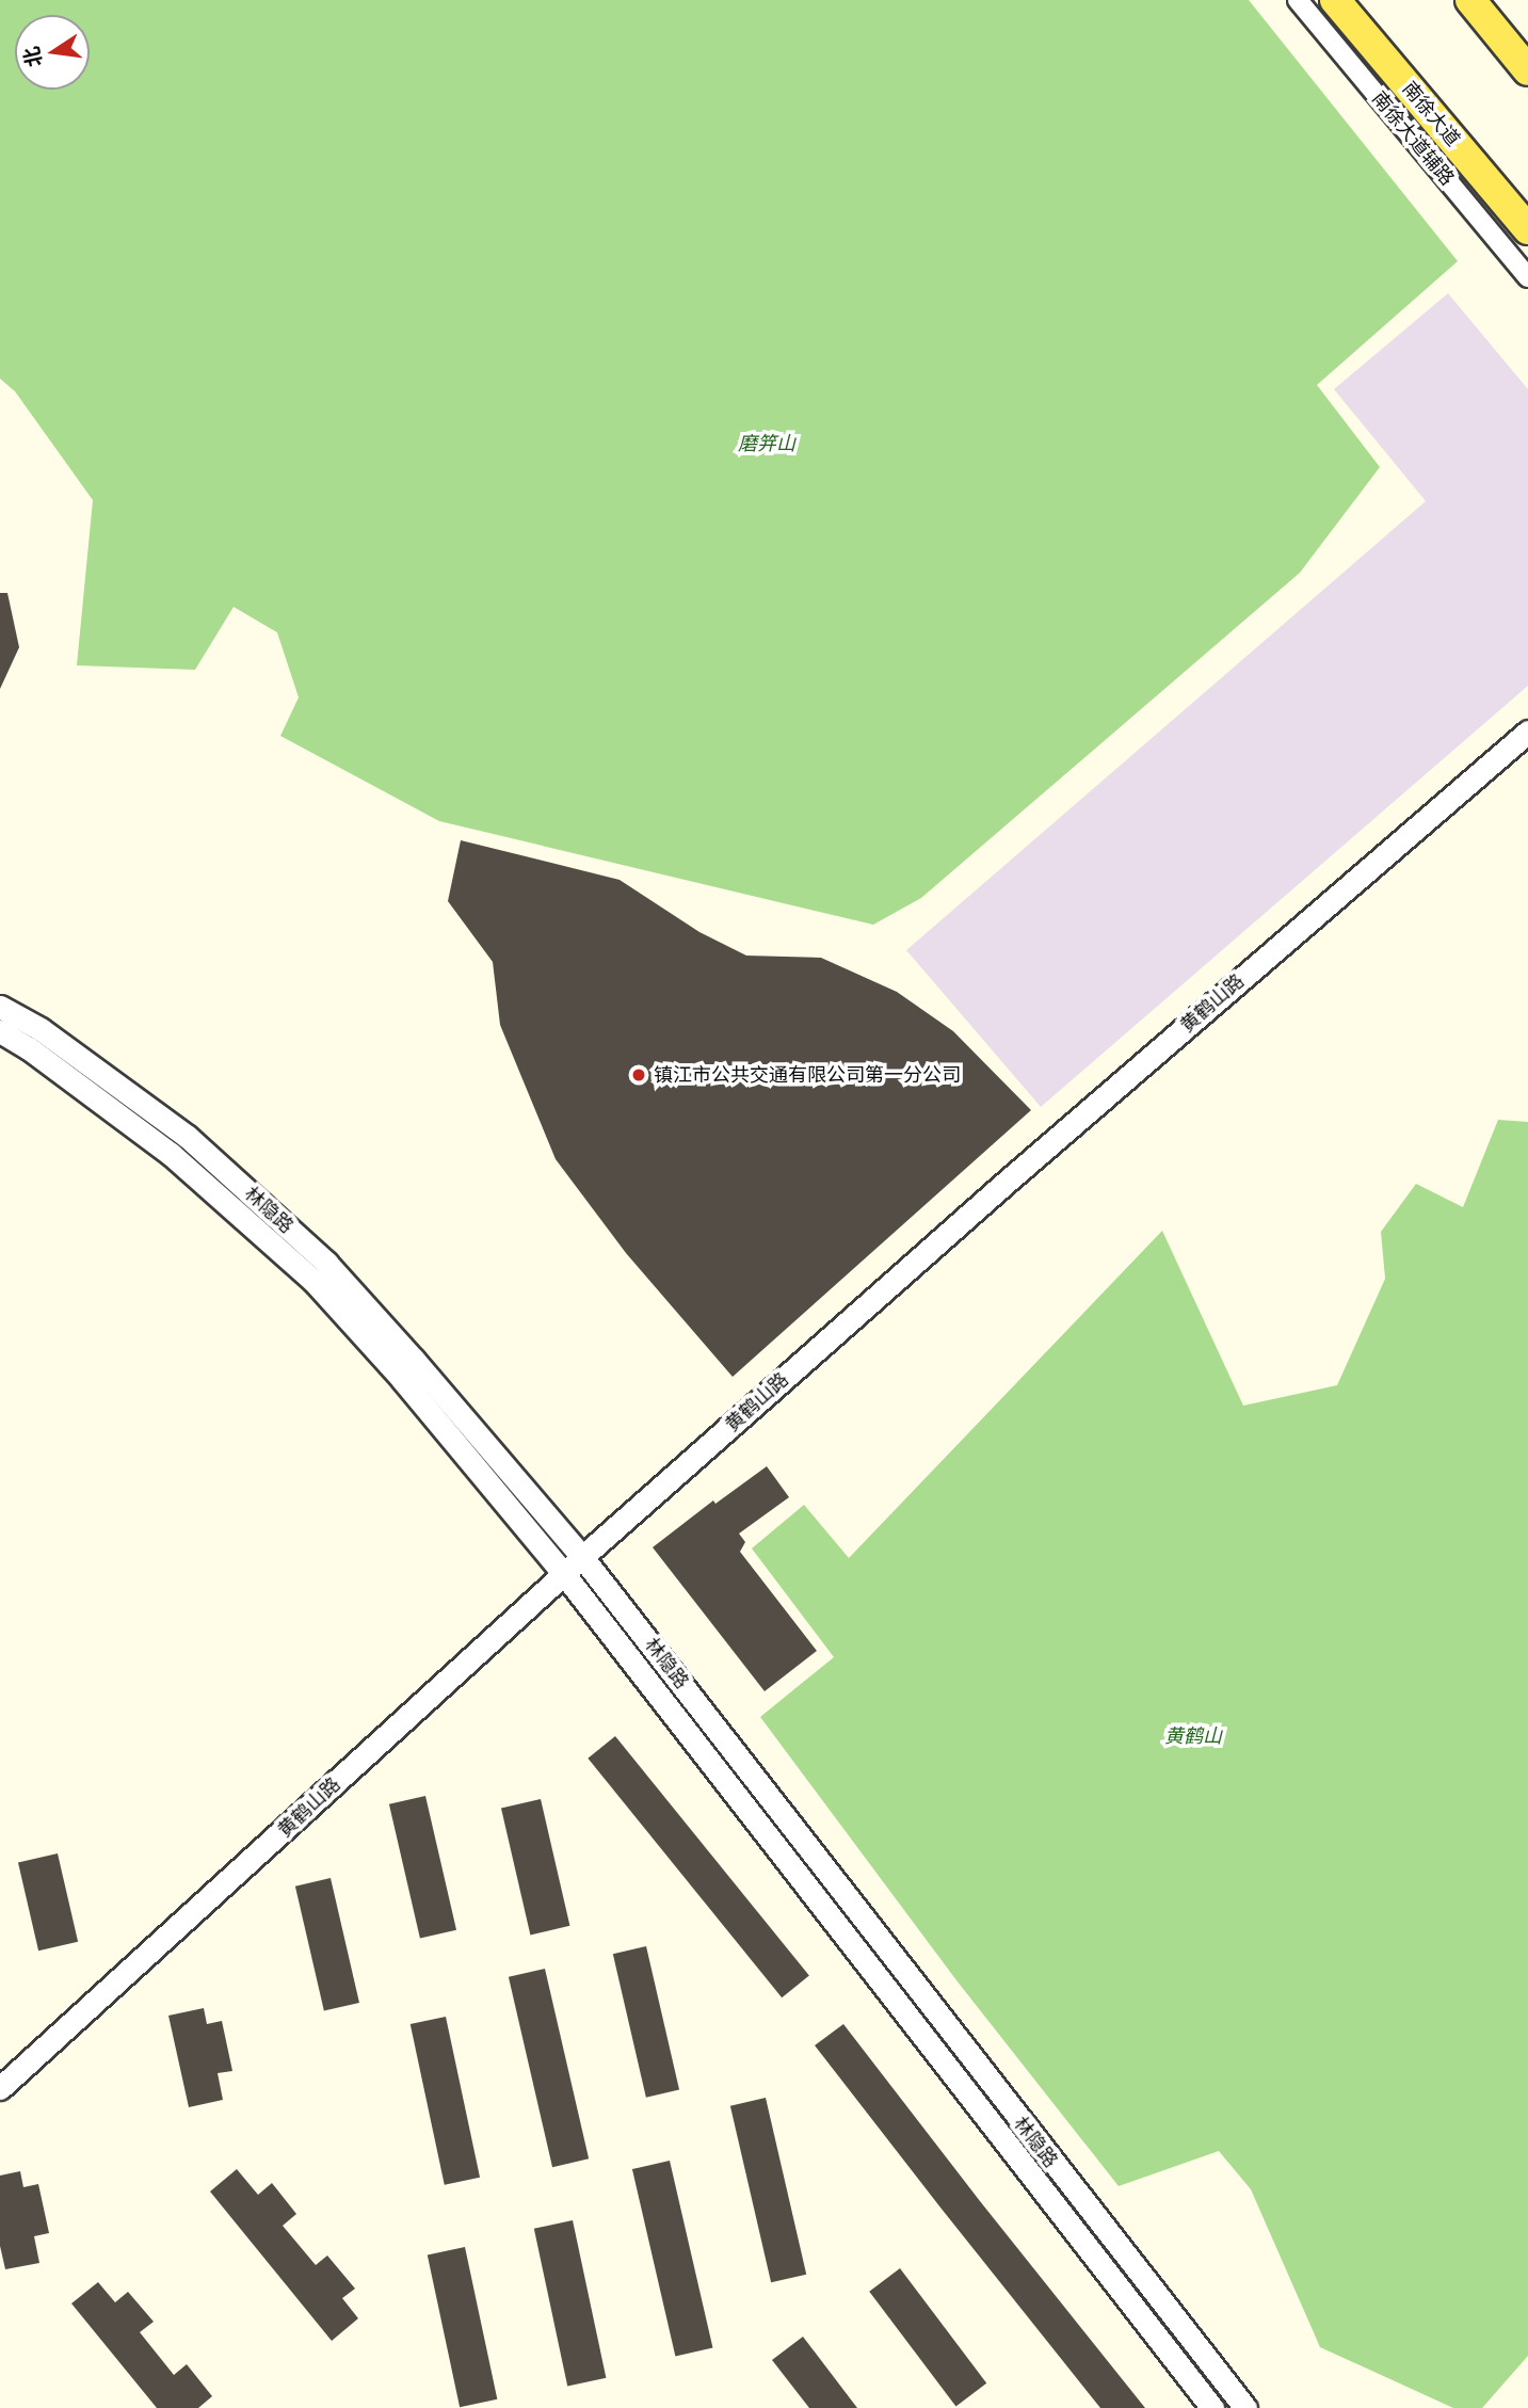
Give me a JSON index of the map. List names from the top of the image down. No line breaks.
{"streets":{"main road":["南徐大道"],"street":["南徐大道辅路","黄鹤山路","林隐路"]},"crossings":[["黄鹤山路","林隐路"]],"parks":["磨笄山","黄鹤山"],"places":["镇江市公共交通有限公司第一分公司"],"north":"left"}
